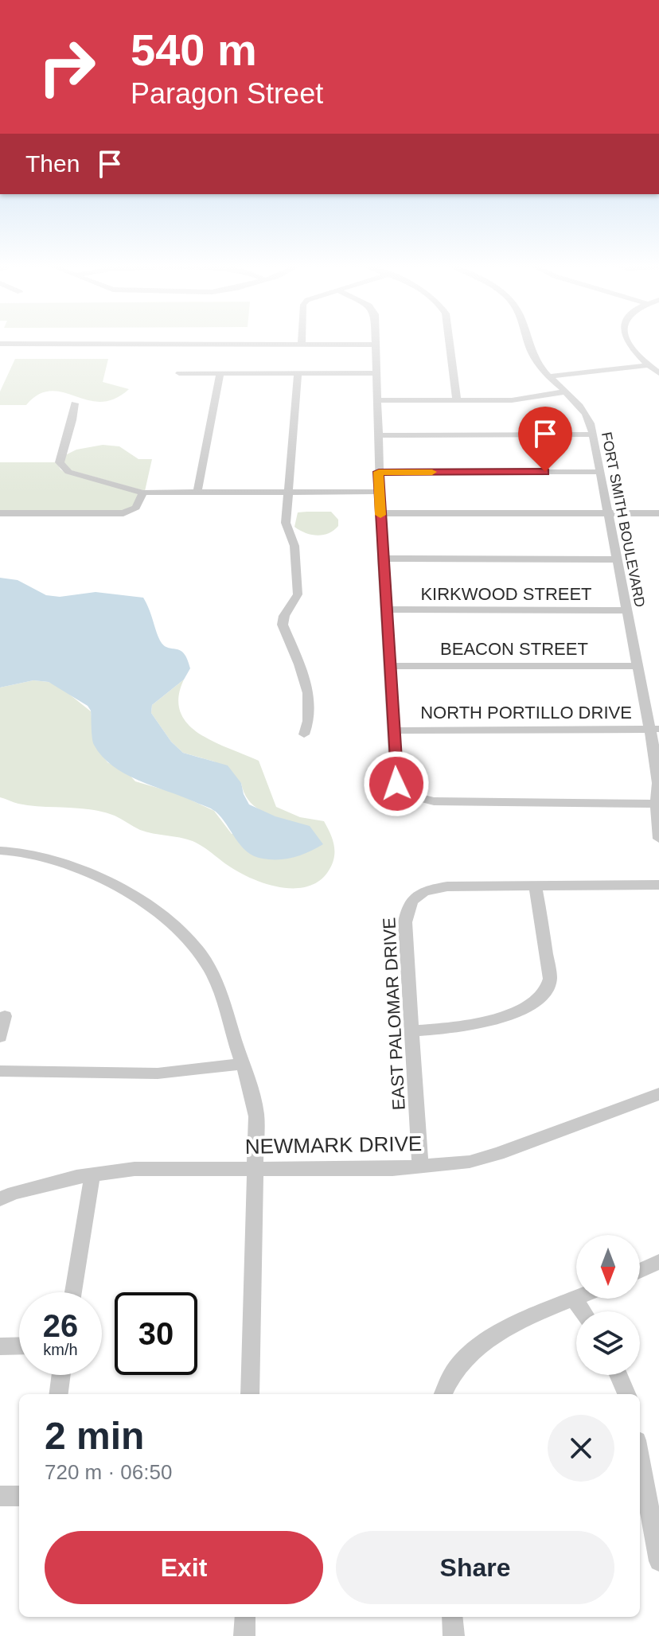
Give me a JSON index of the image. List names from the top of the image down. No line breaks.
{"streets":{"street":["FORT SMITH BOULEVARD","KIRKWOOD STREET","BEACON STREET","NORTH PORTILLO DRIVE","EAST PALOMAR DRIVE","NEWMARK DRIVE"]},"crossings":[["FORT SMITH BOULEVARD","KIRKWOOD STREET"],["FORT SMITH BOULEVARD","BEACON STREET"],["FORT SMITH BOULEVARD","NORTH PORTILLO DRIVE"],["EAST PALOMAR DRIVE","NEWMARK DRIVE"]],"north":"bottom","page":{"turn":["540 m","Paragon Street"],"then":"Then","speed":"26 km/h","limit":"30","heading":["2 min","720 m · 06:50"],"buttons":["Exit","Share"]}}
